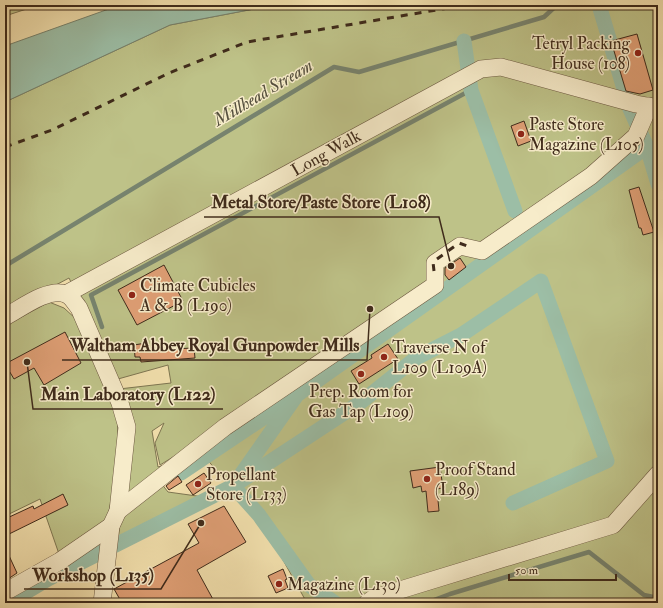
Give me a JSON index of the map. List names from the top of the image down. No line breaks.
{"streets":{"street":["Long Walk"]},"water":["Millhead Stream"],"places":["Tetryl Packing House (108)","Paste Store Magazine (L105)","Metal Store/Paste Store (L108)","Climate Cubicles A & B (L190)","Waltham Abbey Royal Gunpowder Mills","Traverse N of L109 (L109A)","Main Laboratory (L122)","Prep. Room for Gas Tap (L109)","Proof Stand (L189)","Propellant Store (L133)","Workshop (L135)","Magazine (L130)"],"scale_bar":"50 m"}
